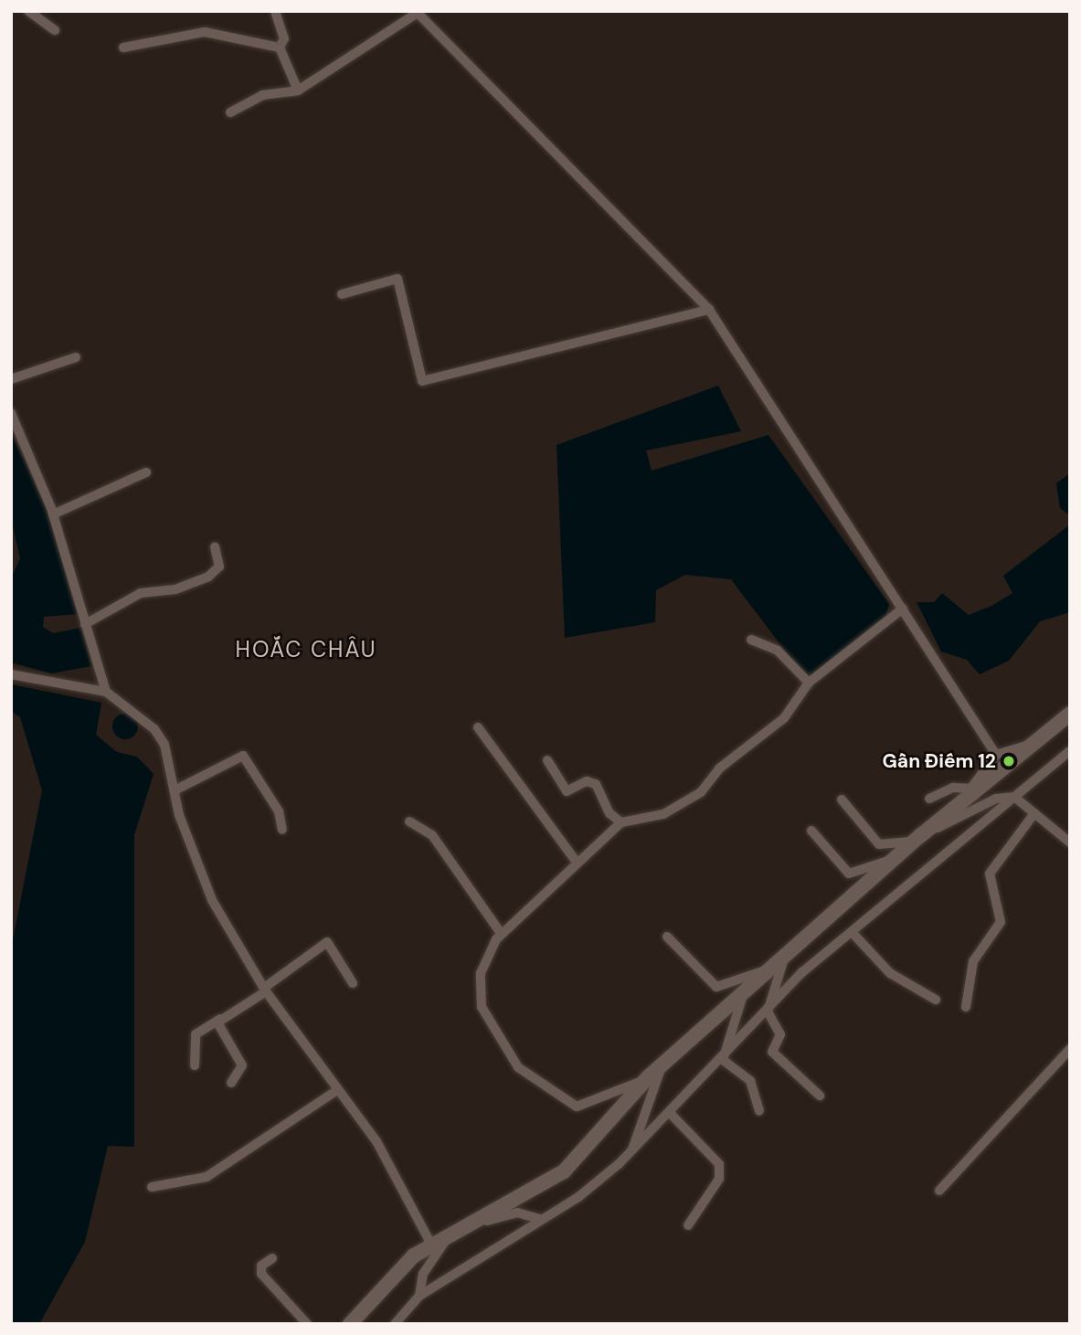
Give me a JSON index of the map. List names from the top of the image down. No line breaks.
{"districts":["HOẮC CHÂU"],"places":["Gần Điếm 12"]}
